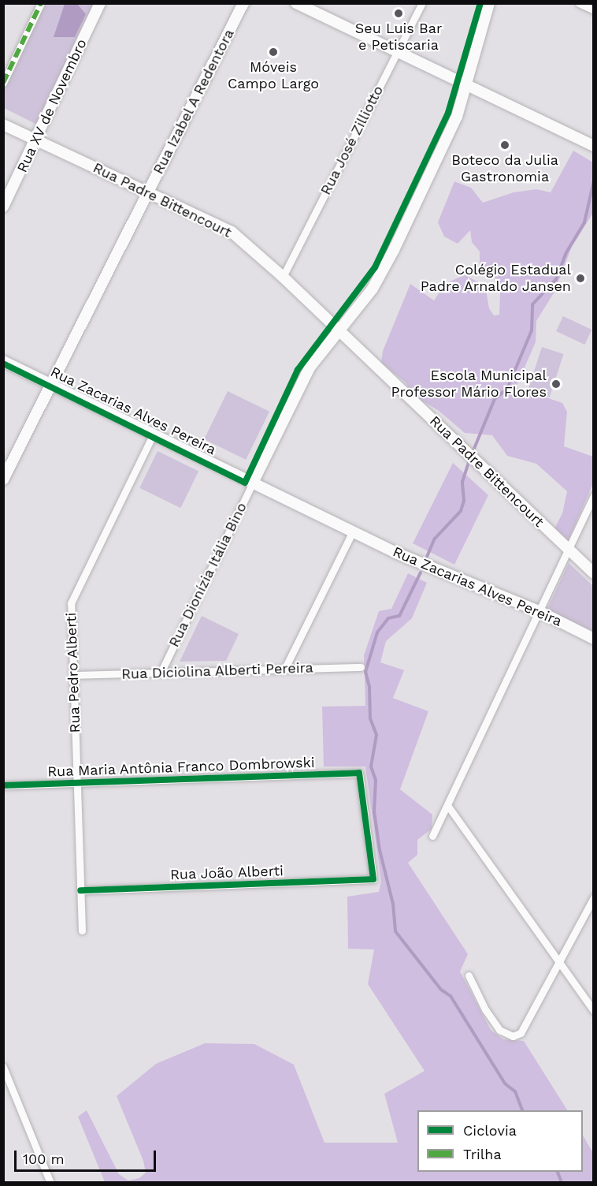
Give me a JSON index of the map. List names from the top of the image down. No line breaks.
{"streets":{"main road":["Rua Izabel A Redentora","Rua XV de Novembro","Rua Padre Bittencourt","Rua Zacarias Alves Pereira","Rua Dionízia Itália Bino"],"street":["Rua José Zilliotto","Rua Diciolina Alberti Pereira","Rua Pedro Alberti","Rua Maria Antônia Franco Dombrowski","Rua João Alberti"]},"crossings":[["Rua Izabel A Redentora","Rua Padre Bittencourt"],["Rua Izabel A Redentora","Rua Zacarias Alves Pereira"],["Rua XV de Novembro","Rua Padre Bittencourt"],["Rua José Zilliotto","Rua Padre Bittencourt"],["Rua Padre Bittencourt","Rua Dionízia Itália Bino"],["Rua Zacarias Alves Pereira","Rua Dionízia Itália Bino"],["Rua Zacarias Alves Pereira","Rua Pedro Alberti"],["Rua Dionízia Itália Bino","Rua Diciolina Alberti Pereira"],["Rua Diciolina Alberti Pereira","Rua Pedro Alberti"],["Rua Pedro Alberti","Rua Maria Antônia Franco Dombrowski"],["Rua Pedro Alberti","Rua João Alberti"],["Rua Maria Antônia Franco Dombrowski","Rua João Alberti"]],"places":["Seu Luis Bar e Petiscaria","Móveis Campo Largo","Boteco da Julia Gastronomia","Colégio Estadual Padre Arnaldo Jansen","Escola Municipal Professor Mário Flores"],"legend":["Ciclovia","Trilha"],"scale_bar":"100 m"}
